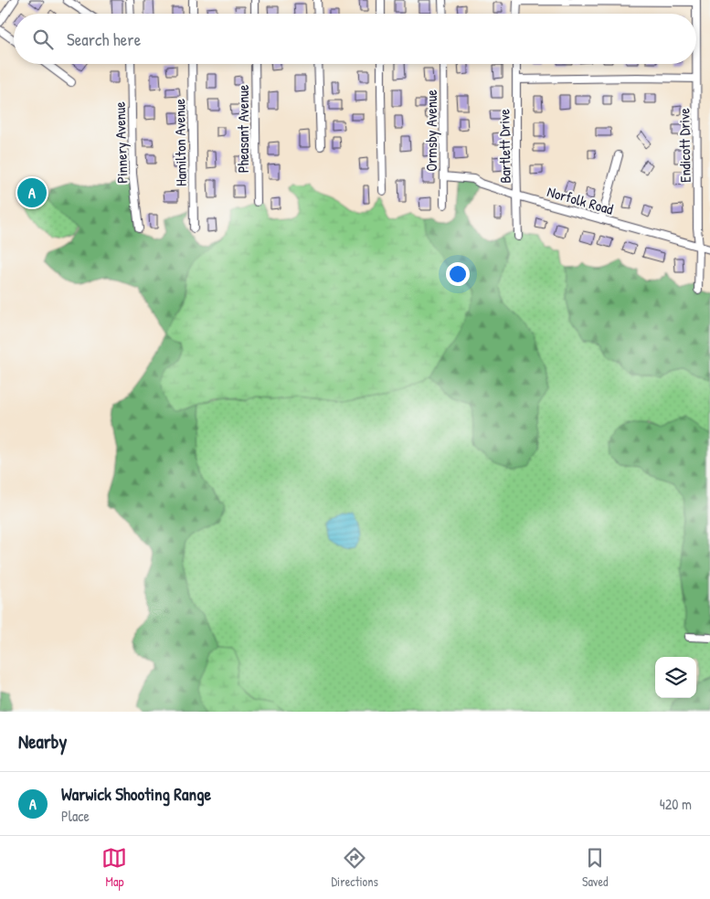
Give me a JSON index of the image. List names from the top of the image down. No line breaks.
{"streets":{"street":["Pheasant Avenue","Ormsby Avenue","Pinnery Avenue","Hamilton Avenue","Endicott Drive","Bartlett Drive","Norfolk Road"]},"crossings":[["Ormsby Avenue","Norfolk Road"],["Endicott Drive","Norfolk Road"],["Bartlett Drive","Norfolk Road"]],"page":{"search":"Search here","pins":"A","heading":"Nearby","list":[{"mark":"A","name":"Warwick Shooting Range","note":"Place","value":"420 m"}],"nav":["Map","Directions","Saved"]}}
